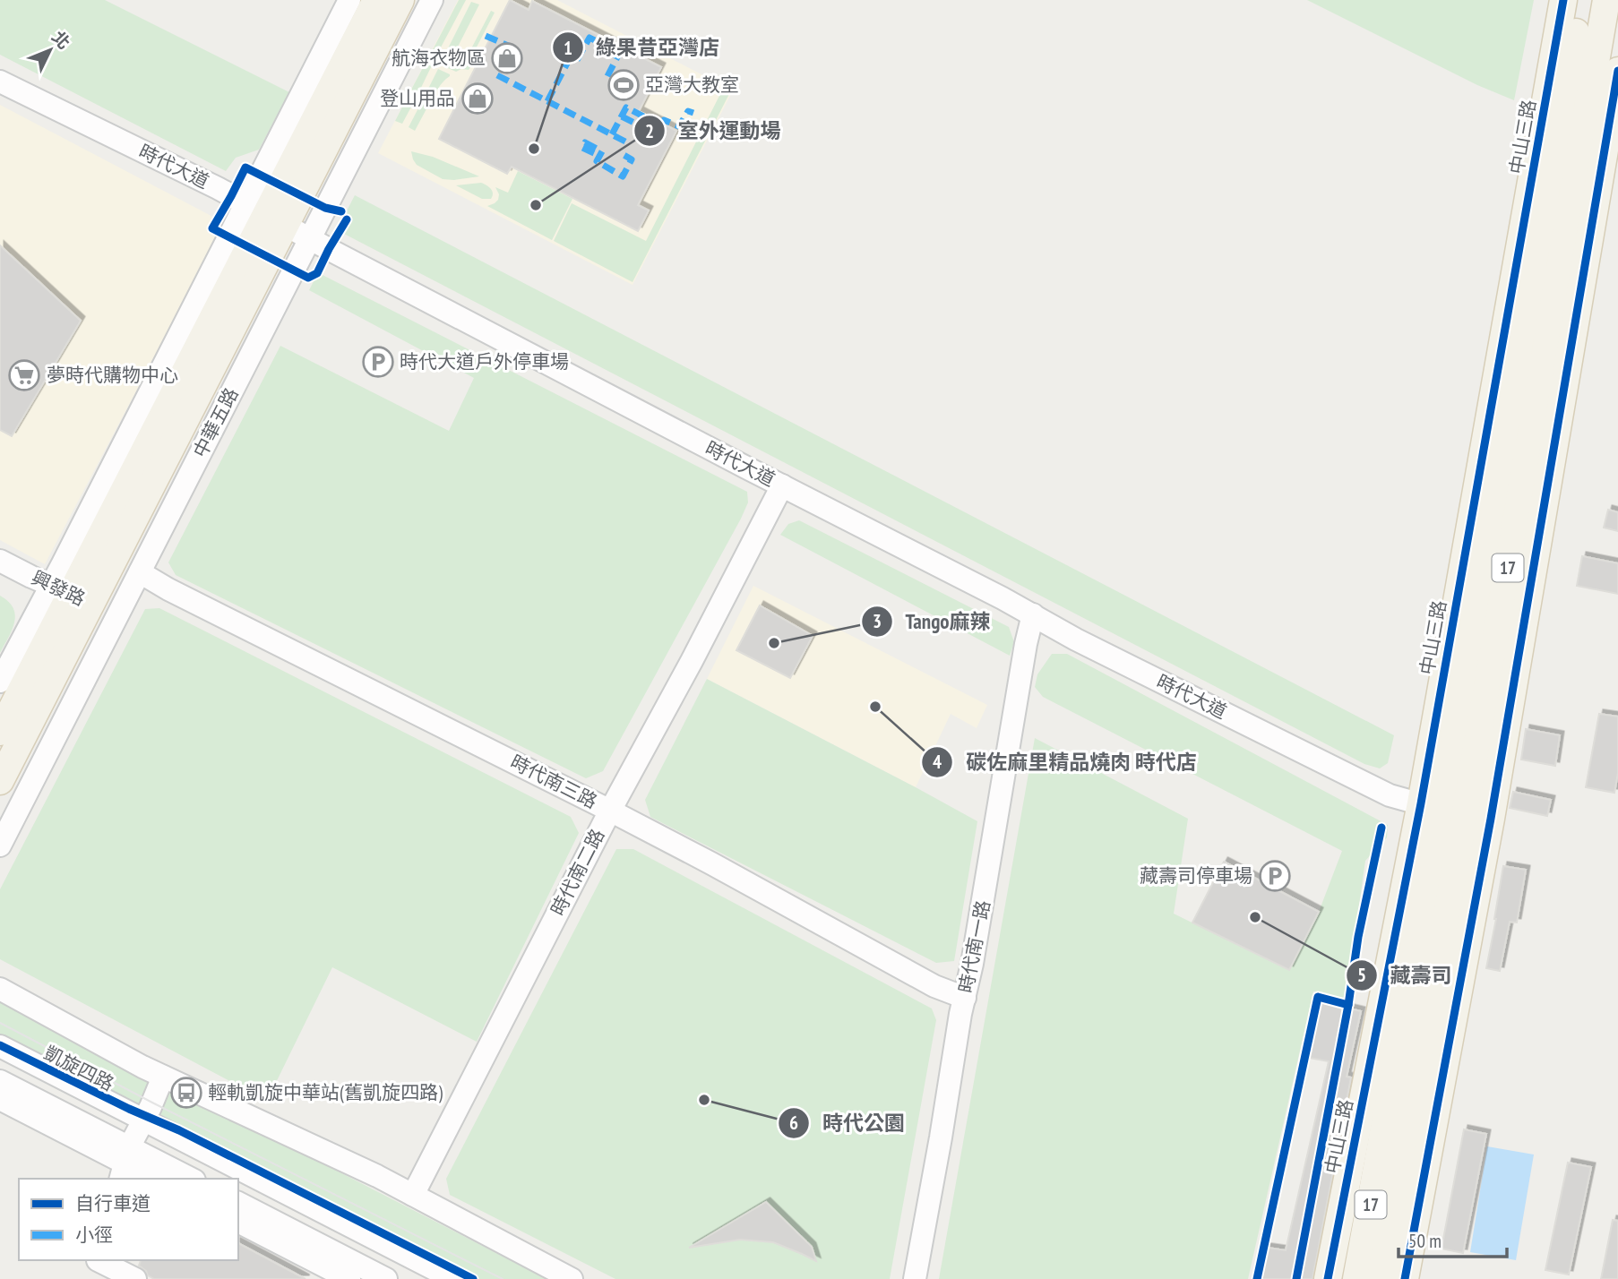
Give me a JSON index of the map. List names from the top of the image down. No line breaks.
{"streets":{"main road":["中山三路","中華五路","17"],"street":["時代大道","興發路","時代南三路","時代南二路","時代南一路","凱旋四路"]},"crossings":[["中山三路","時代大道"],["中山三路","17"],["時代大道","中華五路"],["時代大道","時代南二路"],["時代大道","時代南一路"],["中華五路","興發路"],["中華五路","時代南三路"],["時代南三路","時代南二路"],["時代南三路","時代南一路"],["時代南二路","凱旋四路"]],"places":{"shop":["航海衣物區","登山用品"],"sports":["亞灣大教室"],"other":["綠果昔亞灣店","室外運動場","Tango麻辣","碳佐麻里精品燒肉 時代店","藏壽司","時代公園"],"parking":["時代大道戶外停車場","藏壽司停車場"],"supermarket":["夢時代購物中心"],"bus stop":["輕軌凱旋中華站(舊凱旋四路)"]},"legend":["自行車道","小徑"],"scale_bar":"50 m","north":"top right"}
